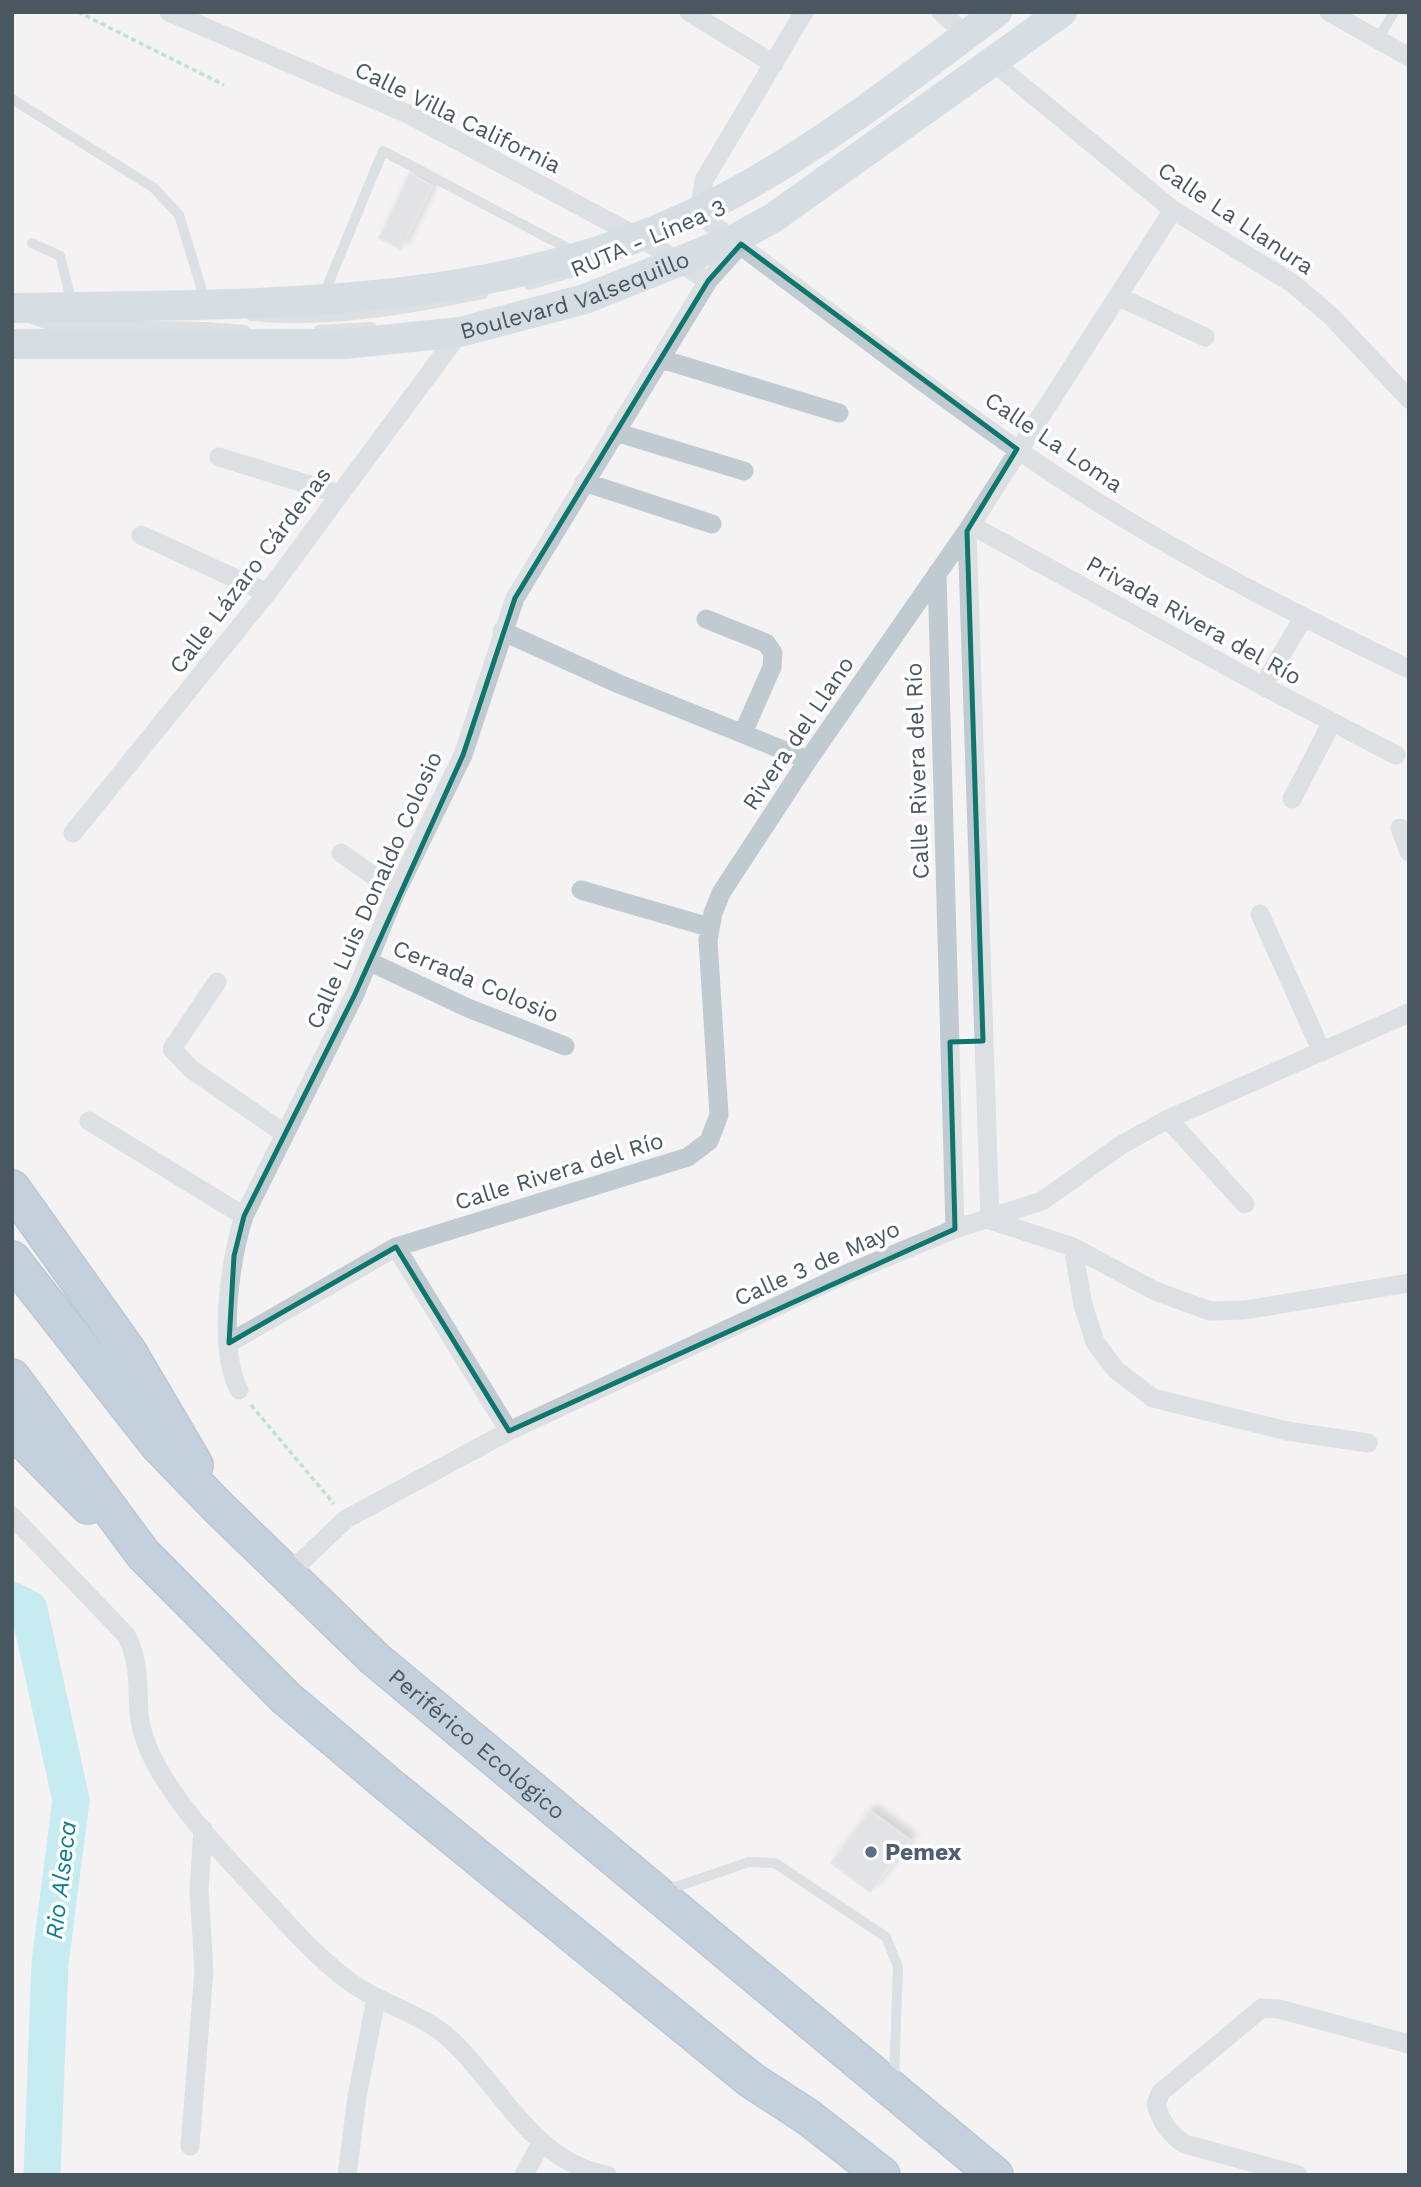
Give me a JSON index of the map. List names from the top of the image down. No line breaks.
{"streets":{"highway":["Periférico Ecológico"],"main road":["Boulevard Valsequillo"],"street":["Calle Villa California","Calle La Llanura","Calle La Loma","Calle Lázaro Cárdenas","Privada Rivera del Río","Rivera del Llano","Calle Rivera del Río","Calle Luis Donaldo Colosio","Cerrada Colosio","Calle 3 de Mayo"],"lane":["RUTA - Línea 3"]},"crossings":[["Calle Villa California","RUTA - Línea 3"],["Calle Villa California","Boulevard Valsequillo"],["Calle La Llanura","Boulevard Valsequillo"],["RUTA - Línea 3","Boulevard Valsequillo"],["RUTA - Línea 3","Calle Lázaro Cárdenas"],["Boulevard Valsequillo","Calle La Loma"],["Boulevard Valsequillo","Calle Lázaro Cárdenas"],["Boulevard Valsequillo","Calle Luis Donaldo Colosio"],["Calle La Loma","Calle Luis Donaldo Colosio"],["Rivera del Llano","Calle Rivera del Río"],["Calle Rivera del Río","Calle Luis Donaldo Colosio"],["Calle Rivera del Río","Calle 3 de Mayo"],["Calle Luis Donaldo Colosio","Cerrada Colosio"],["Calle 3 de Mayo","Periférico Ecológico"]],"water":["Rio Alseca"],"places":["Pemex"]}
